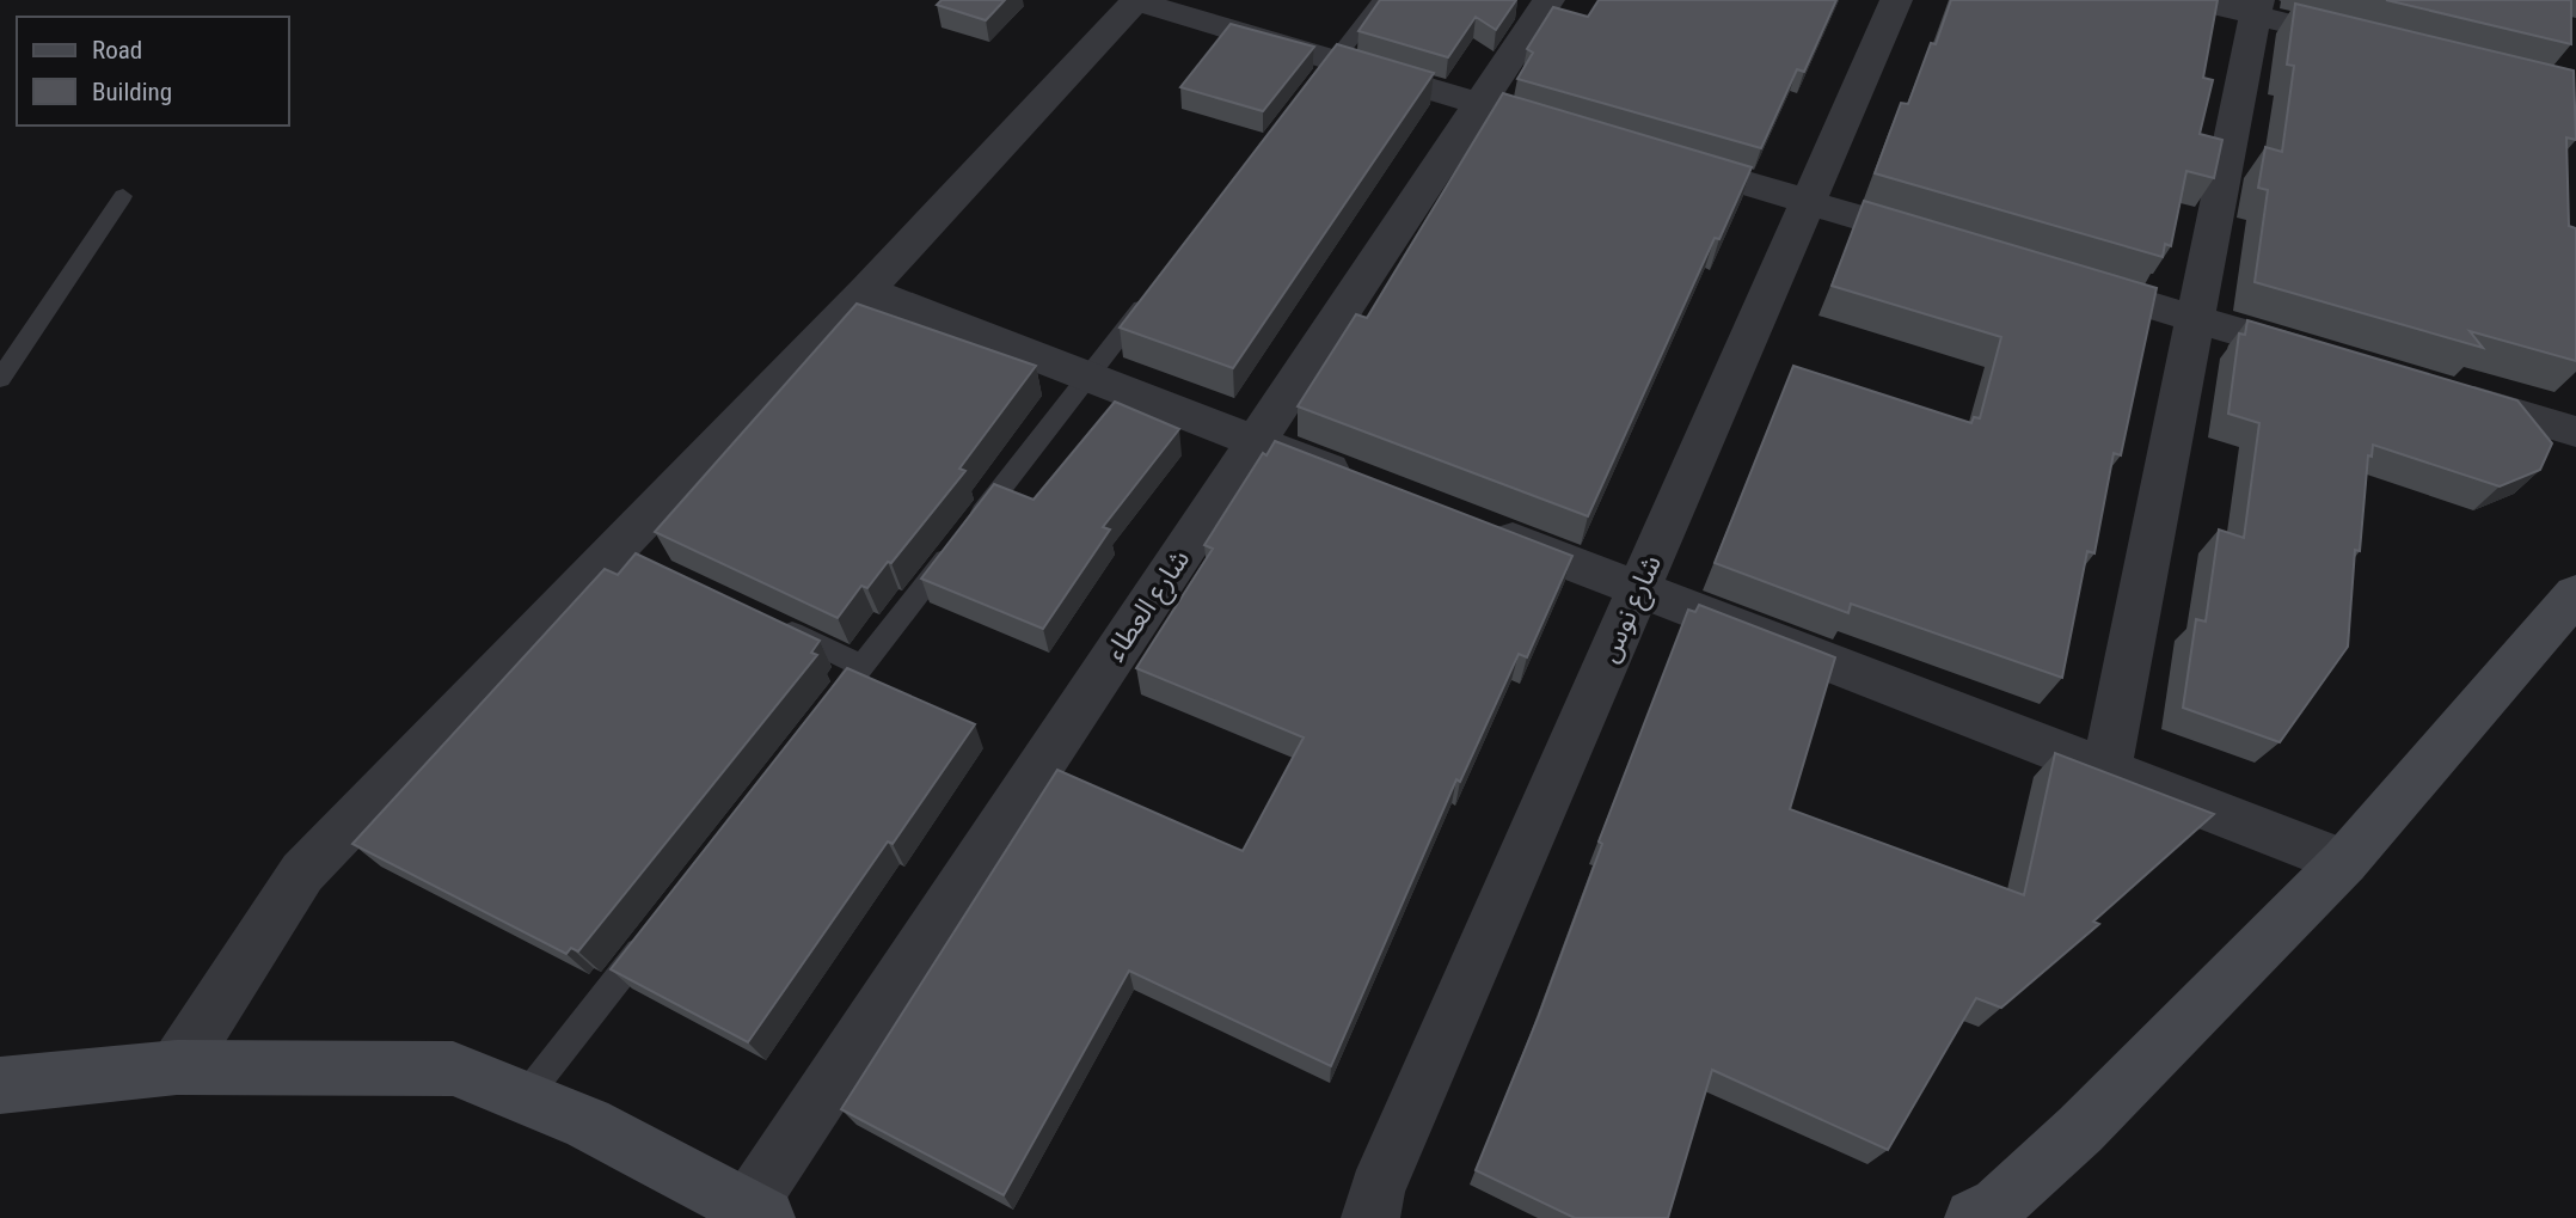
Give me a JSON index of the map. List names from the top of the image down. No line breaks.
{"streets":{"street":["شارع العطاء","شارع نوس"]},"legend":["Road","Building"]}
